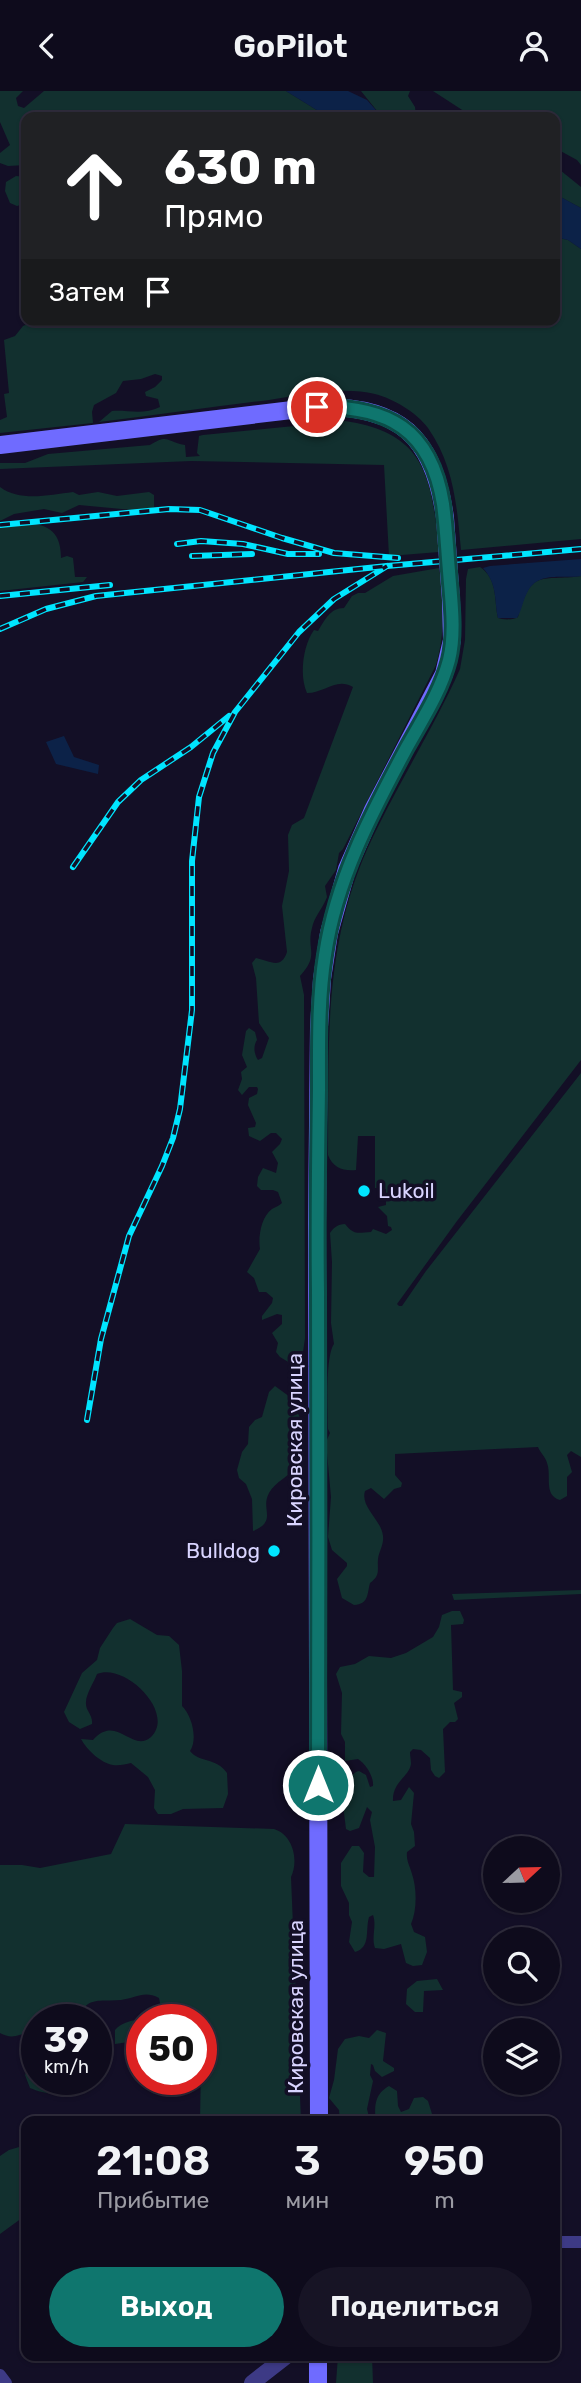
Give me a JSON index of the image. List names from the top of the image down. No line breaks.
{"streets":{"main road":["Кировская улица"]},"places":["Lukoil","Bulldog"],"north":"right","page":{"header":"GoPilot","turn":["630 m","Прямо"],"then":"Затем","speed":"39 km/h","limit":"50","eta":["21:08","Прибытие","3","мин","950","m"],"buttons":["Выход","Поделиться"]}}
